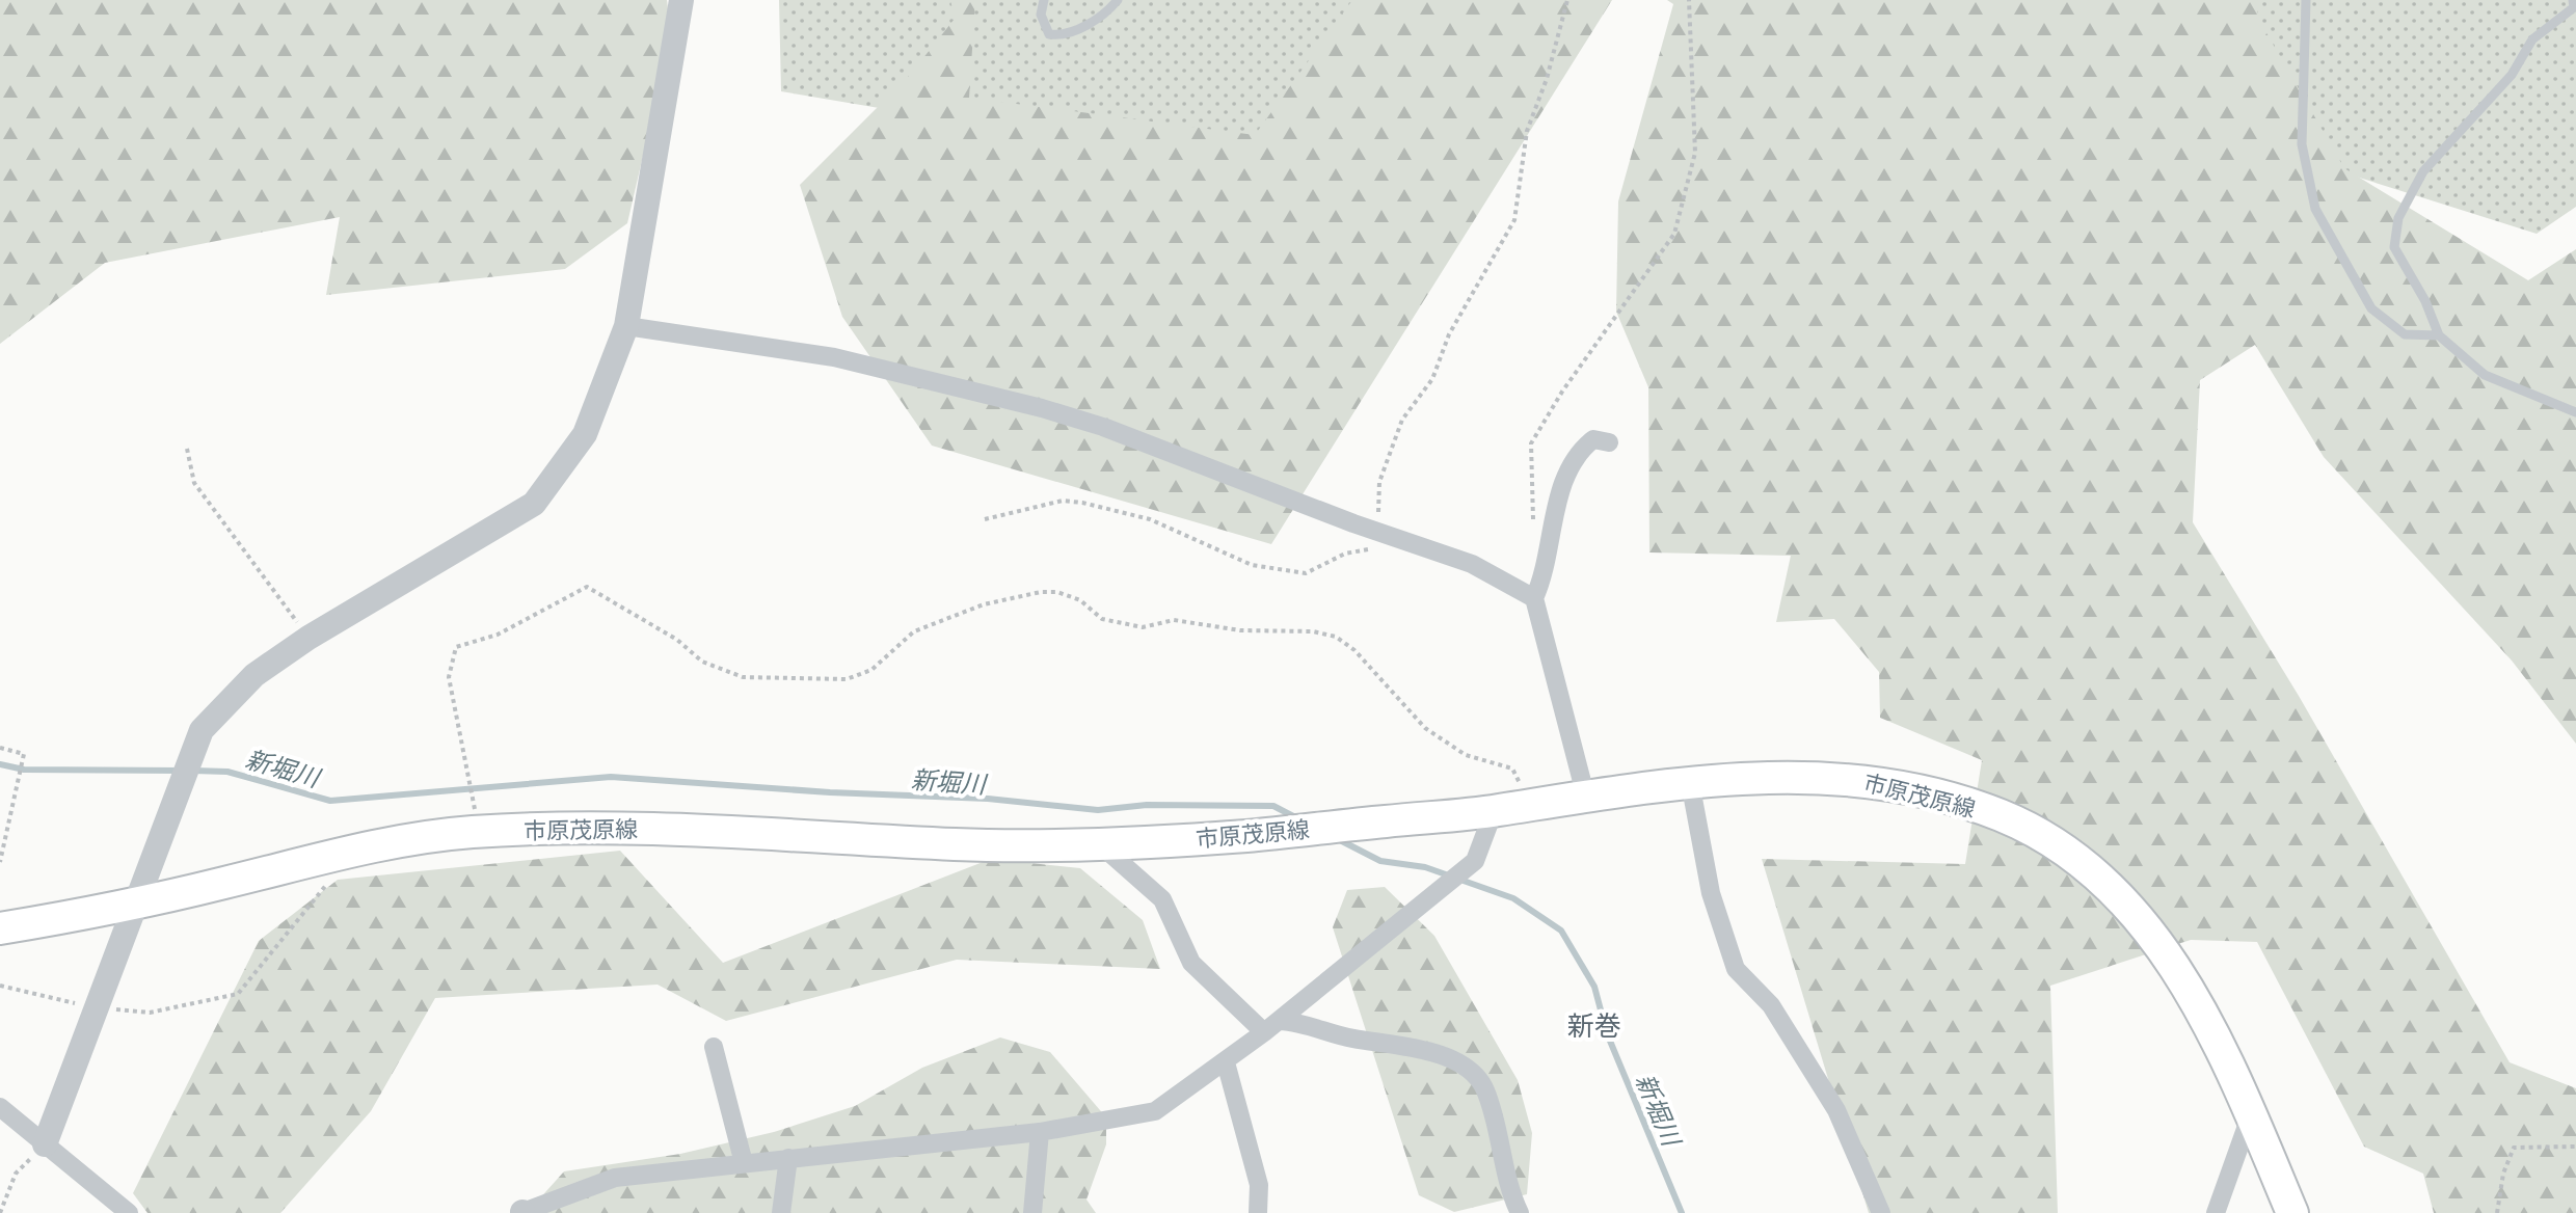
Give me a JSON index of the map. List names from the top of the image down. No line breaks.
{"streets":{"main road":["市原茂原線"]},"districts":["新巻"],"water":["新堀川"]}
